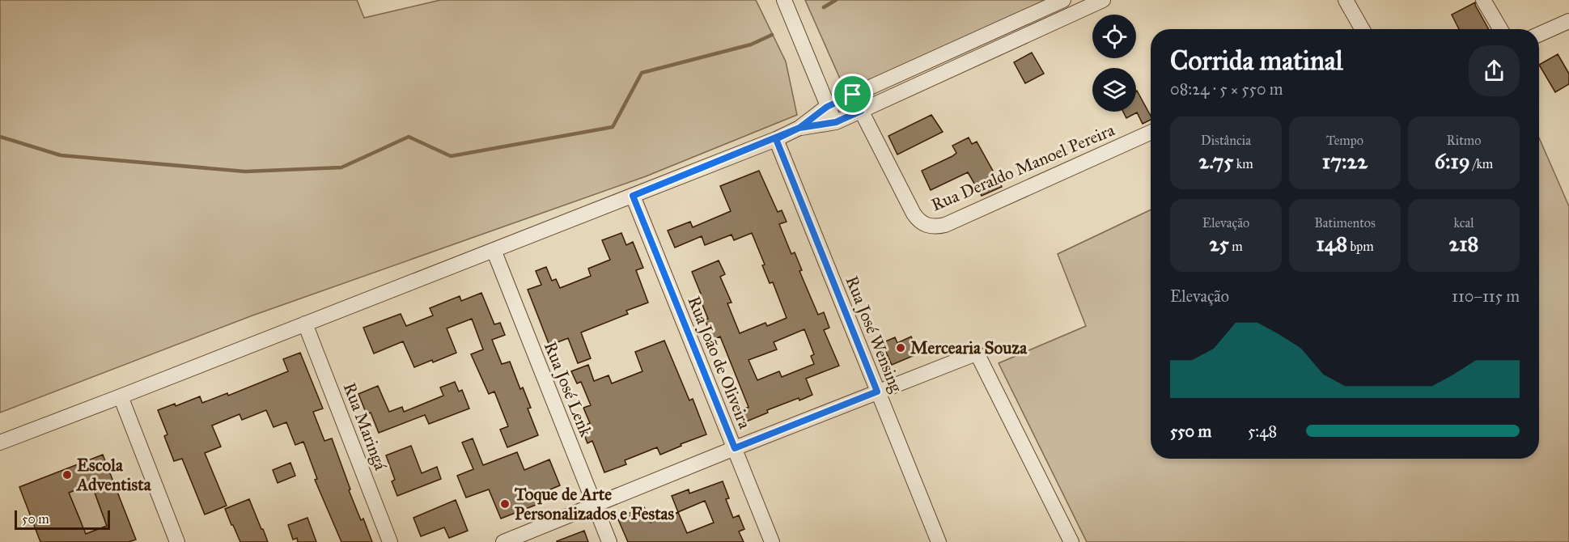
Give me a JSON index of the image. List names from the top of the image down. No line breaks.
{"streets":{"street":["Rua Deraldo Manoel Pereira","Rua José Wensing","Rua João de Oliveira","Rua José Lenk","Rua Maringá"]},"places":["Mercearia Souza","Escola Adventista","Toque de Arte Personalizados e Festas"],"scale_bar":"50 m","page":{"heading":["Corrida matinal","08:24 · 5 × 550 m"],"stats":[["Distância","2.75 km"],["Tempo","17:22"],["Ritmo","6:19 /km"],["Elevação","25 m"],["Batimentos","148 bpm"],["kcal","218"]],"chart":["Elevação","110–115 m"],"list":[{"name":"550 m","note":"5:48"}],"scale":"50 m"}}
